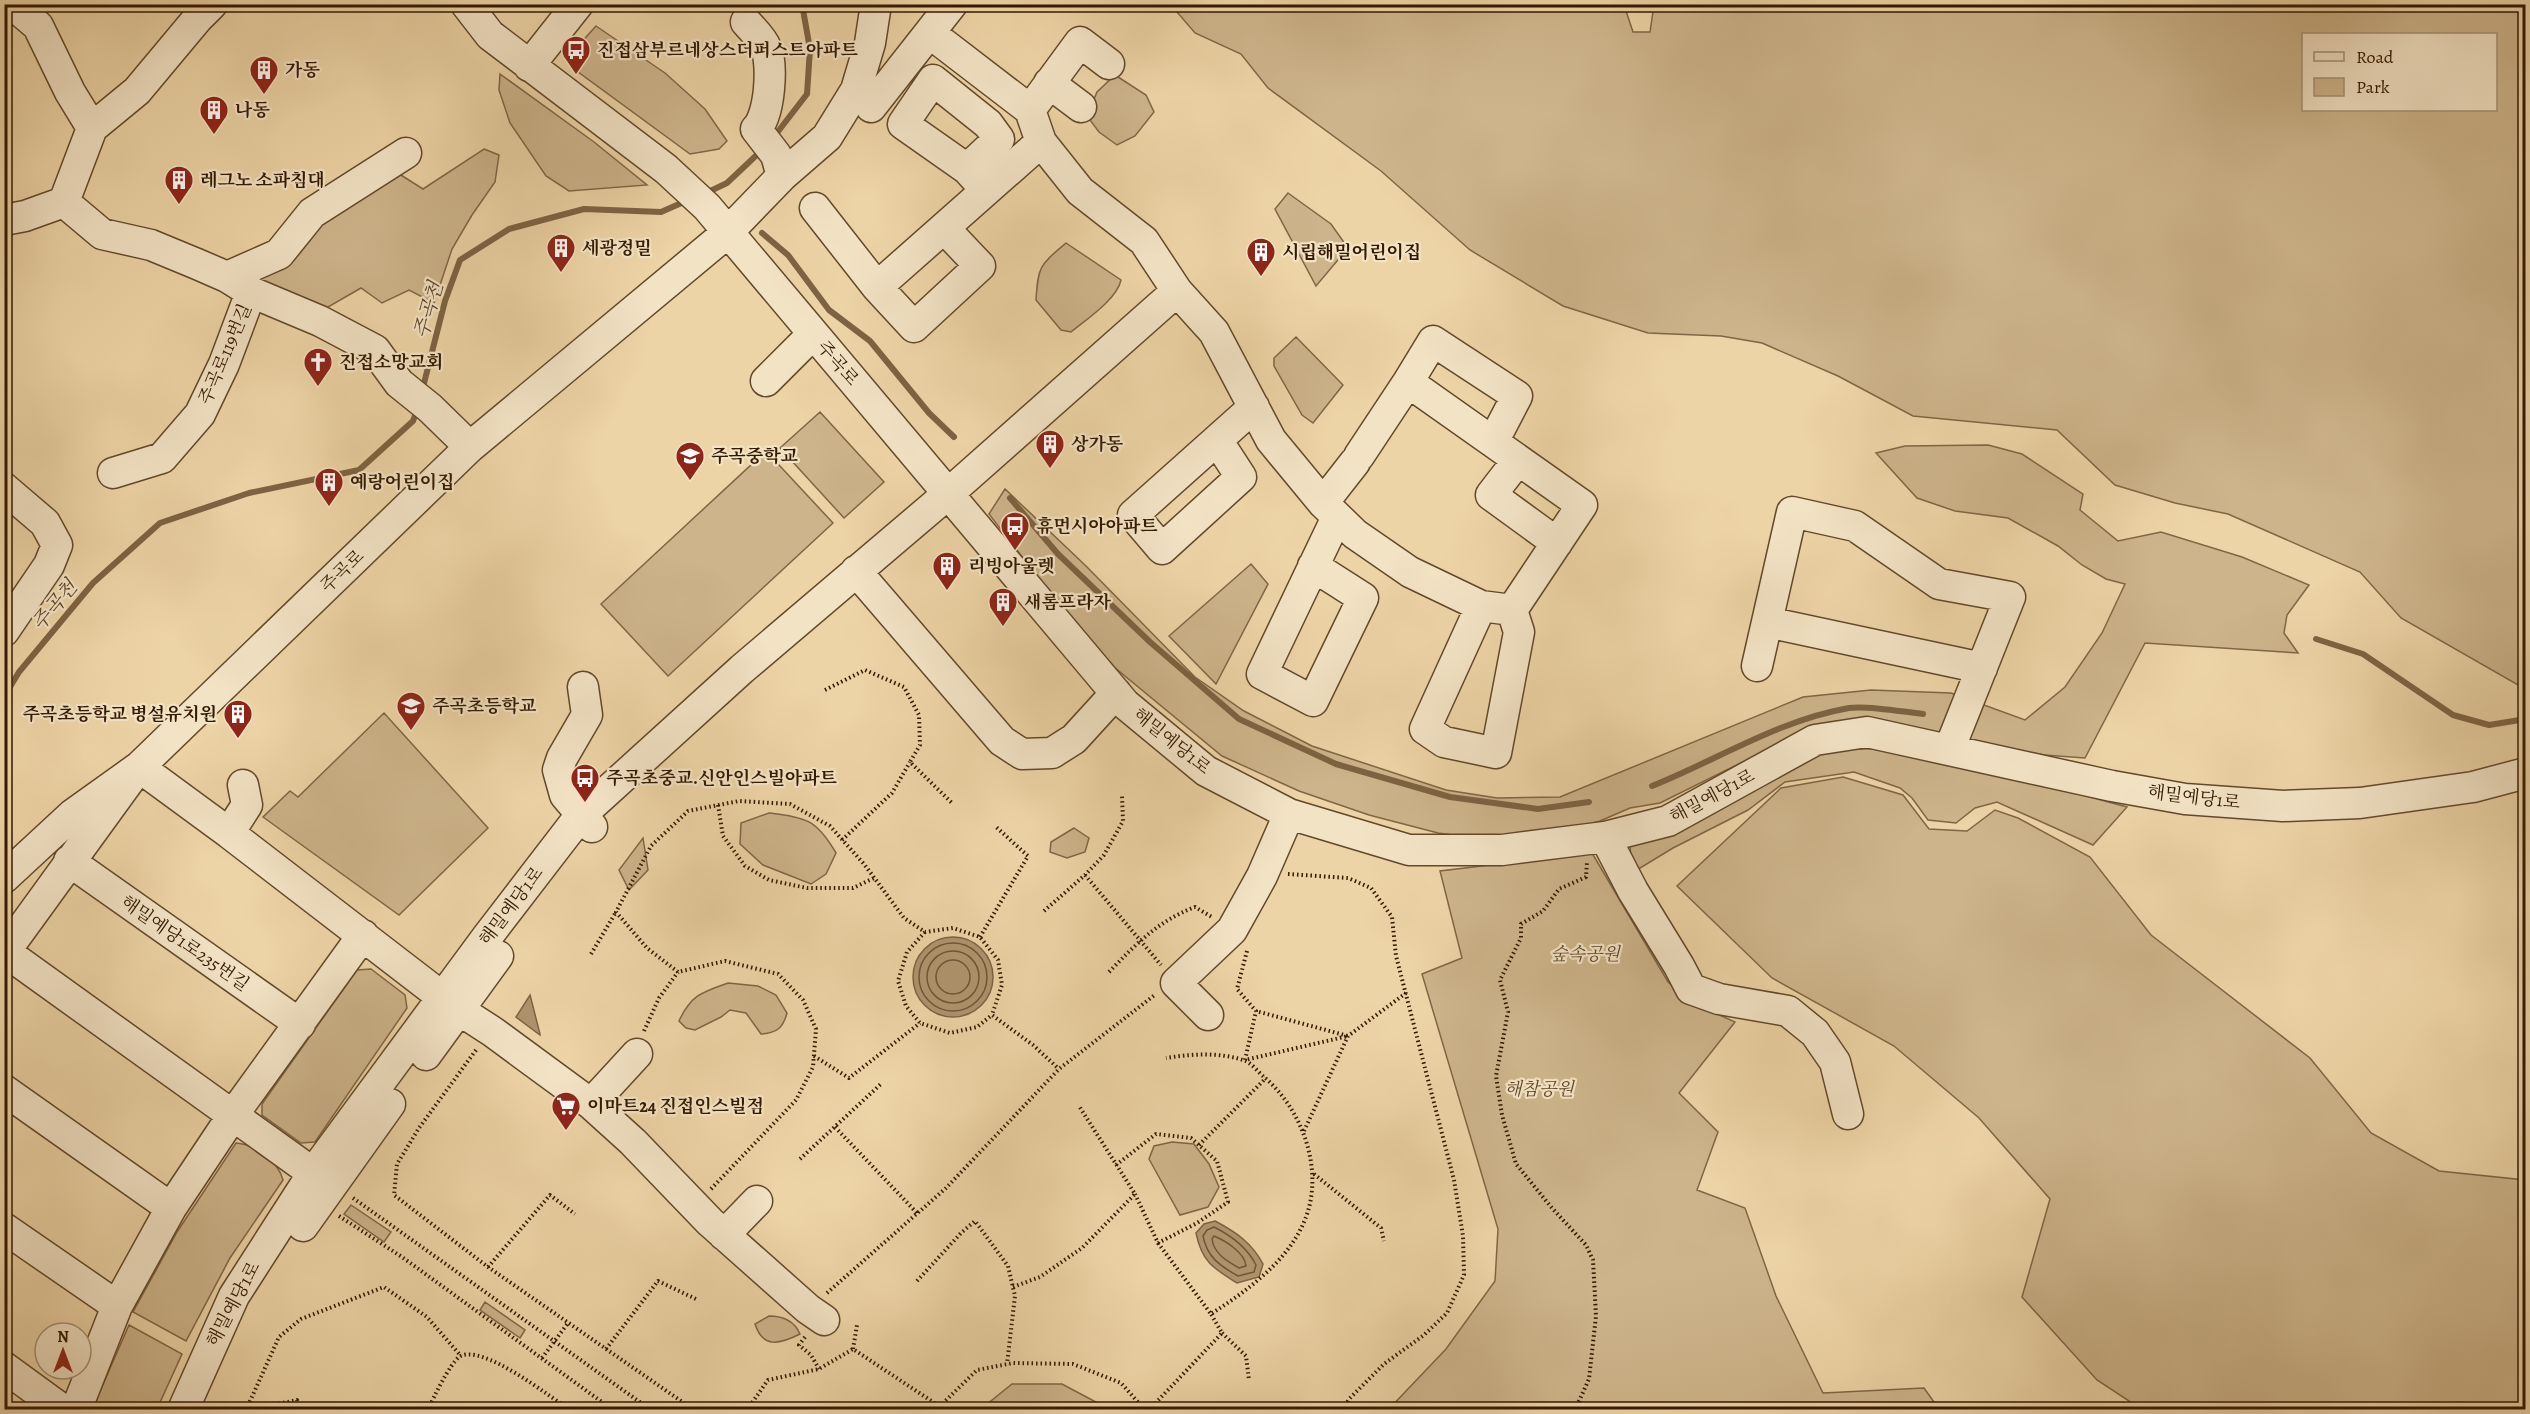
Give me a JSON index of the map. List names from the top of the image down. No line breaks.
{"streets":{"street":["주곡로119번길","주곡로","해밀예당1로","해밀예당1로235번길"]},"crossings":[["주곡로119번길","주곡로"],["주곡로","해밀예당1로"],["주곡로","해밀예당1로235번길"]],"water":["주곡천"],"parks":["숲속공원","해참공원"],"places":{"bus stop":["진접삼부르네상스더퍼스트아파트","휴먼시아아파트","주곡초중교.신안인스빌아파트"],"building":["가동","나동","레그노 소파침대","세광정밀","시립해밀어린이집","상가동","예랑어린이집","리빙아울렛","새롬프라자","주곡초등학교 병설유치원"],"church":["진접소망교회"],"school or university":["주곡중학교","주곡초등학교"],"supermarket":["이마트24 진접인스빌점"]},"legend":["Road","Park"],"north":"top"}
